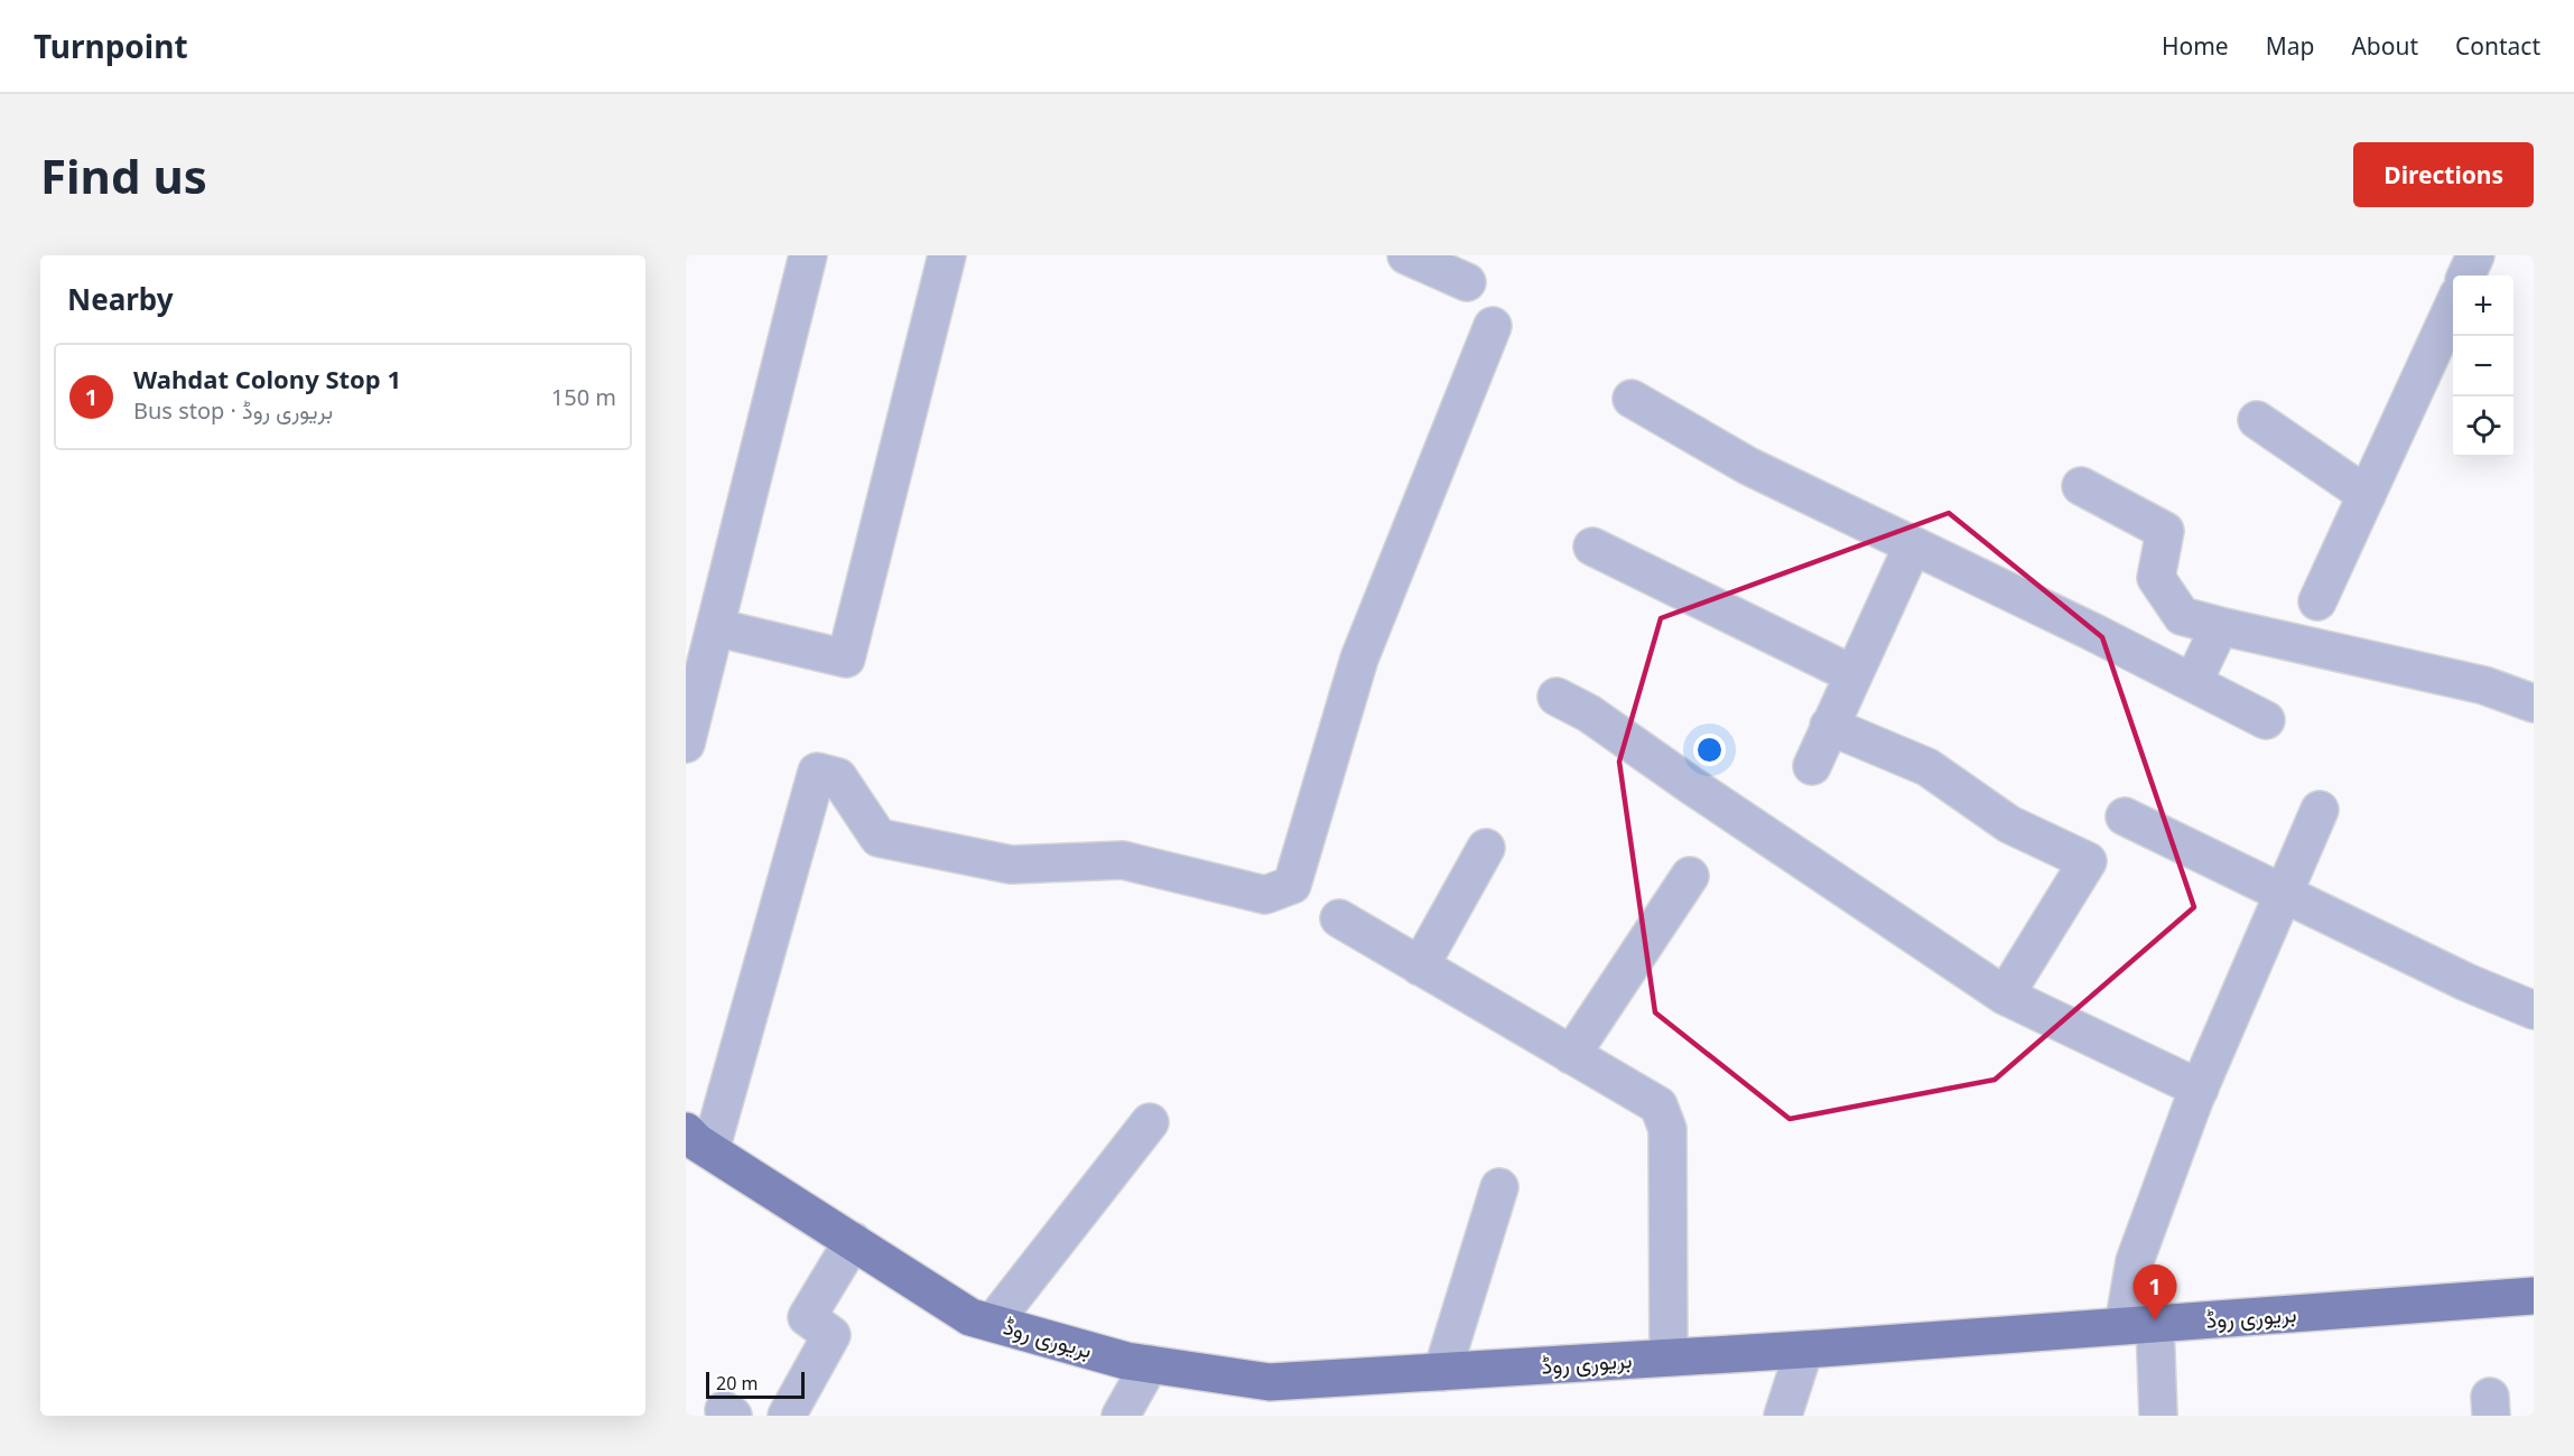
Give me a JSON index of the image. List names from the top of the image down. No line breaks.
{"streets":{"main road":["بریوری روڈ"]},"scale_bar":"20 m","page":{"header":"Turnpoint","nav":["Home","Map","About","Contact"],"buttons":"Directions","title":"Find us","heading":"Nearby","map_buttons":["+","−"],"list":[{"mark":"1","name":"Wahdat Colony Stop 1","note":"Bus stop · بریوری روڈ","value":"150 m"}],"pins":"1","scale":"20 m"}}
